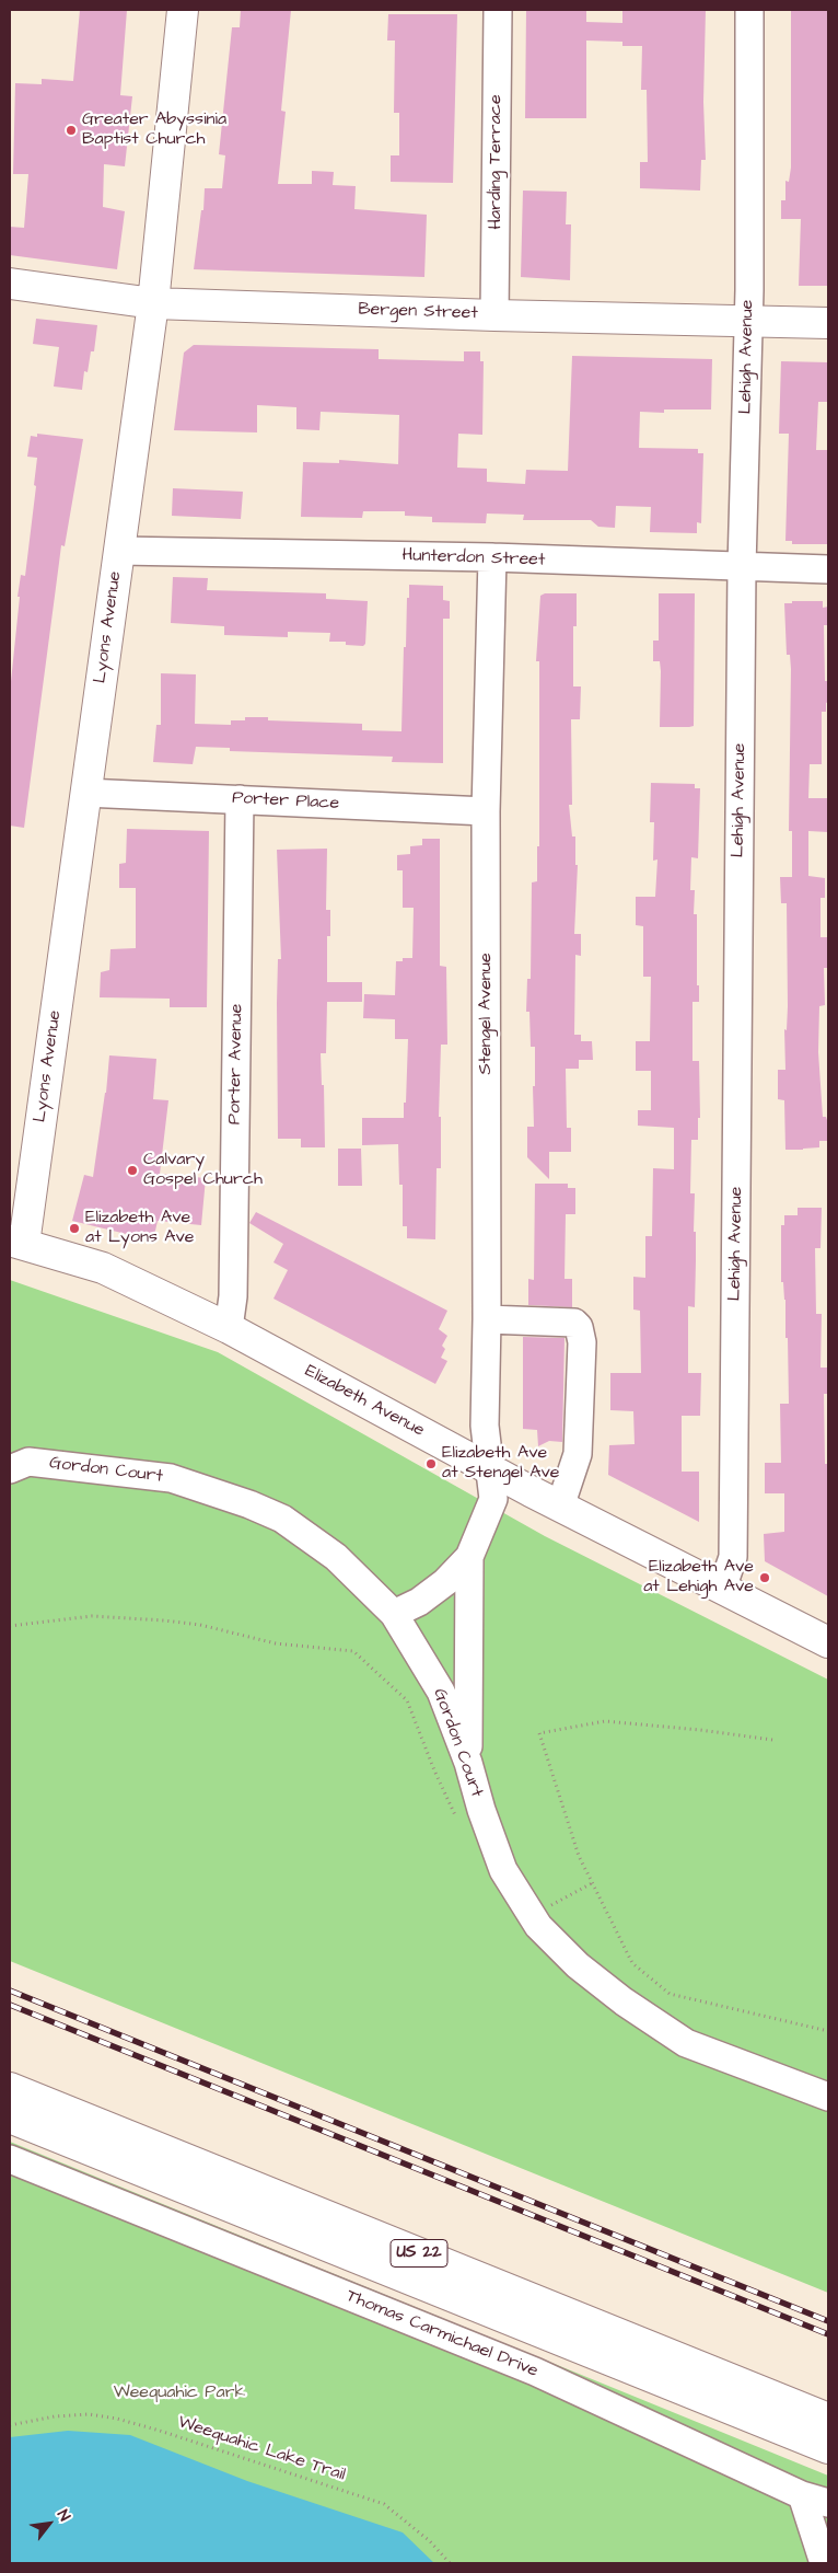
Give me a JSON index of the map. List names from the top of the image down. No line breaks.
{"streets":{"main road":["Bergen Street","Lyons Avenue","Elizabeth Avenue","US 22"],"street":["Harding Terrace","Lehigh Avenue","Hunterdon Street","Porter Place","Stengel Avenue","Porter Avenue","Gordon Court","Thomas Carmichael Drive"],"path":["Weequahic Lake Trail"]},"crossings":[["Harding Terrace","Bergen Street"],["Bergen Street","Lehigh Avenue"],["Bergen Street","Lyons Avenue"],["Lehigh Avenue","Hunterdon Street"],["Lehigh Avenue","Elizabeth Avenue"],["Hunterdon Street","Lyons Avenue"],["Hunterdon Street","Stengel Avenue"],["Lyons Avenue","Porter Place"],["Lyons Avenue","Elizabeth Avenue"],["Porter Place","Stengel Avenue"],["Porter Place","Porter Avenue"],["Stengel Avenue","Elizabeth Avenue"],["Porter Avenue","Elizabeth Avenue"]],"parks":["Weequahic Park"],"places":["Greater Abyssinia Baptist Church","Calvary Gospel Church","Elizabeth Ave at Lyons Ave","Elizabeth Ave at Stengel Ave","Elizabeth Ave at Lehigh Ave"],"north":"top right"}
